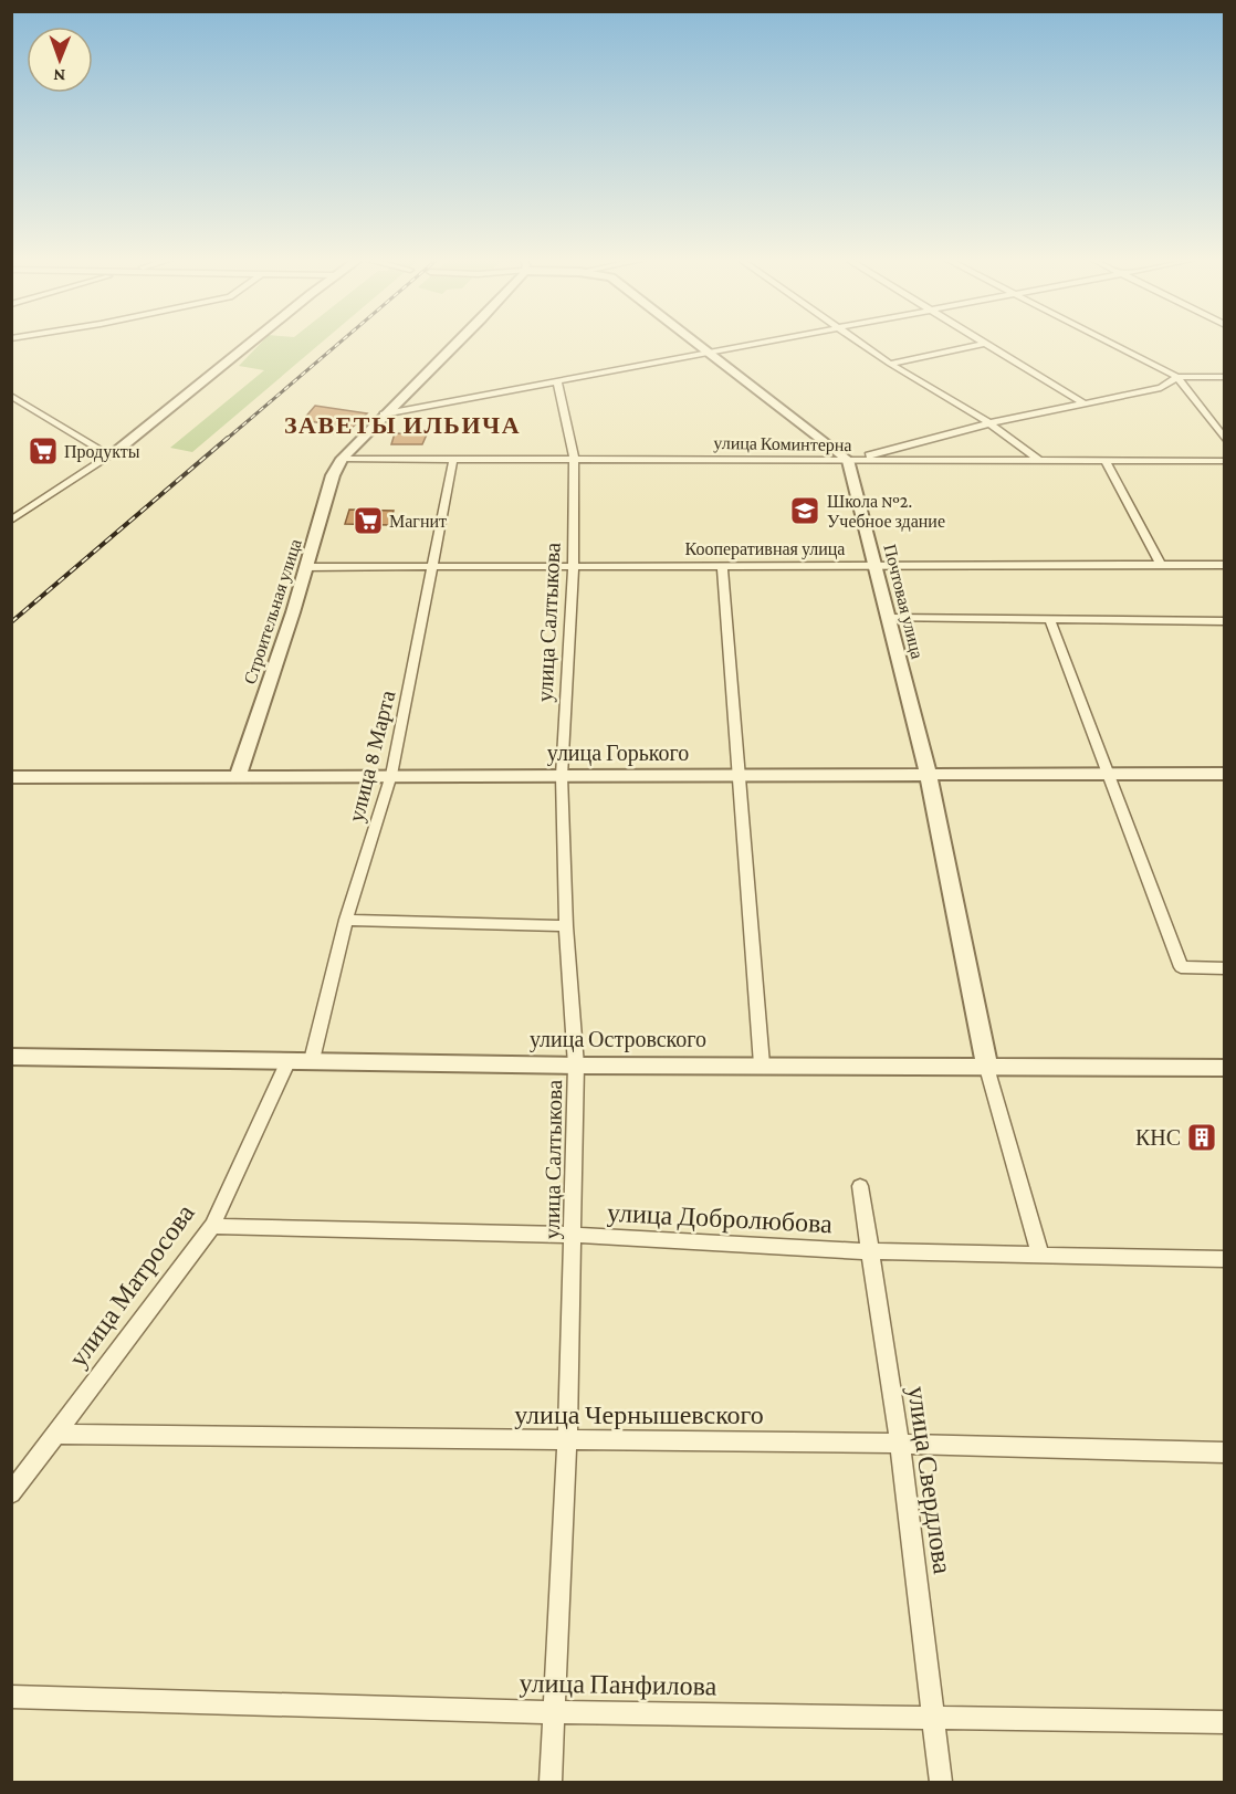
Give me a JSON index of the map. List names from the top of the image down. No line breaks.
{"streets":{"street":["улица Коминтерна","Кооперативная улица","Почтовая улица","Строительная улица","улица Салтыкова","улица Горького","улица 8 Марта","улица Островского","улица Добролюбова","улица Матросова","улица Чернышевского","улица Свердлова","улица Панфилова"]},"crossings":[["улица Коминтерна","Почтовая улица"],["улица Коминтерна","Строительная улица"],["улица Коминтерна","улица Салтыкова"],["улица Коминтерна","улица 8 Марта"],["Кооперативная улица","Почтовая улица"],["Кооперативная улица","Строительная улица"],["Кооперативная улица","улица Салтыкова"],["Кооперативная улица","улица 8 Марта"],["Почтовая улица","улица Горького"],["Почтовая улица","улица Островского"],["Строительная улица","улица Горького"],["улица Салтыкова","улица Горького"],["улица Салтыкова","улица Островского"],["улица Салтыкова","улица Добролюбова"],["улица Салтыкова","улица Чернышевского"],["улица Салтыкова","улица Панфилова"],["улица Горького","улица 8 Марта"],["улица 8 Марта","улица Островского"],["улица Островского","улица Матросова"],["улица Добролюбова","улица Матросова"],["улица Добролюбова","улица Свердлова"],["улица Матросова","улица Чернышевского"],["улица Чернышевского","улица Свердлова"],["улица Свердлова","улица Панфилова"]],"districts":["ЗАВЕТЫ ИЛЬИЧА"],"places":{"supermarket":["Продукты","Магнит"],"school or university":["Школа №2. Учебное здание"],"building":["КНС"]},"north":"bottom"}
